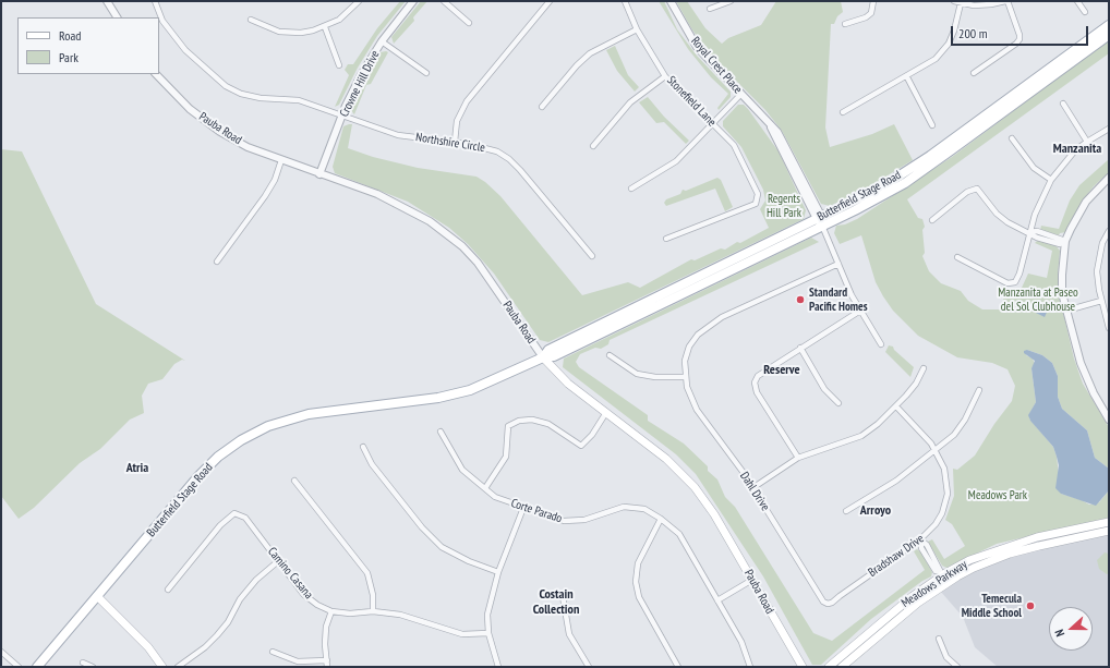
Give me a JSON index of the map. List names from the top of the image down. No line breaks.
{"streets":{"main road":["Pauba Road","Butterfield Stage Road","Meadows Parkway"],"street":["Royal Crest Place","Crowne Hill Drive","Stonefield Lane","Northshire Circle","Dahl Drive","Corte Parado","Bradshaw Drive","Camino Casana"]},"crossings":[["Royal Crest Place","Butterfield Stage Road"],["Crowne Hill Drive","Pauba Road"],["Crowne Hill Drive","Northshire Circle"],["Pauba Road","Butterfield Stage Road"],["Dahl Drive","Bradshaw Drive"]],"districts":["Manzanita","Reserve","Atria","Arroyo","Costain Collection"],"parks":["Regents Hill Park","Manzanita at Paseo del Sol Clubhouse","Meadows Park"],"places":["Standard Pacific Homes","Temecula Middle School"],"legend":["Road","Park"],"scale_bar":"200 m","north":"left"}
